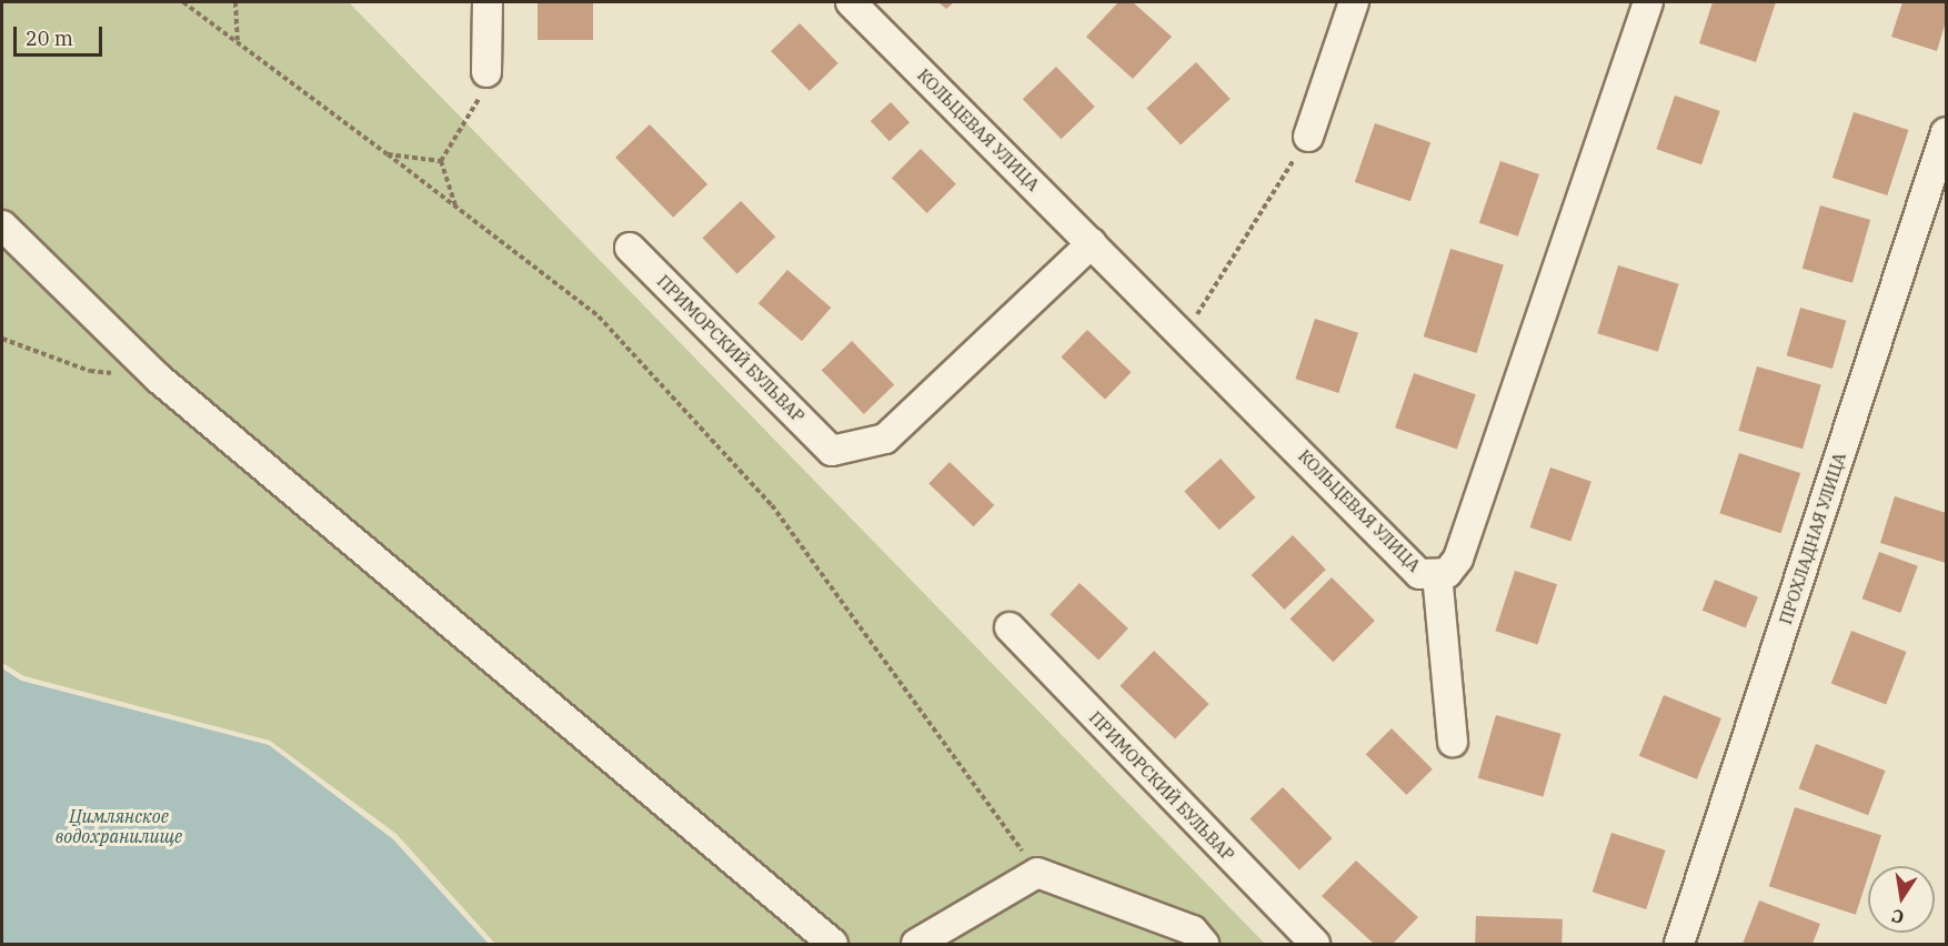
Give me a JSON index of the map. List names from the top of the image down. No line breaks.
{"streets":{"street":["КОЛЬЦЕВАЯ УЛИЦА","ПРИМОРСКИЙ БУЛЬВАР","ПРОХЛАДНАЯ УЛИЦА"]},"crossings":[["КОЛЬЦЕВАЯ УЛИЦА","ПРИМОРСКИЙ БУЛЬВАР"]],"water":["Цимлянское водохранилище"],"scale_bar":"20 m","north":"bottom"}
